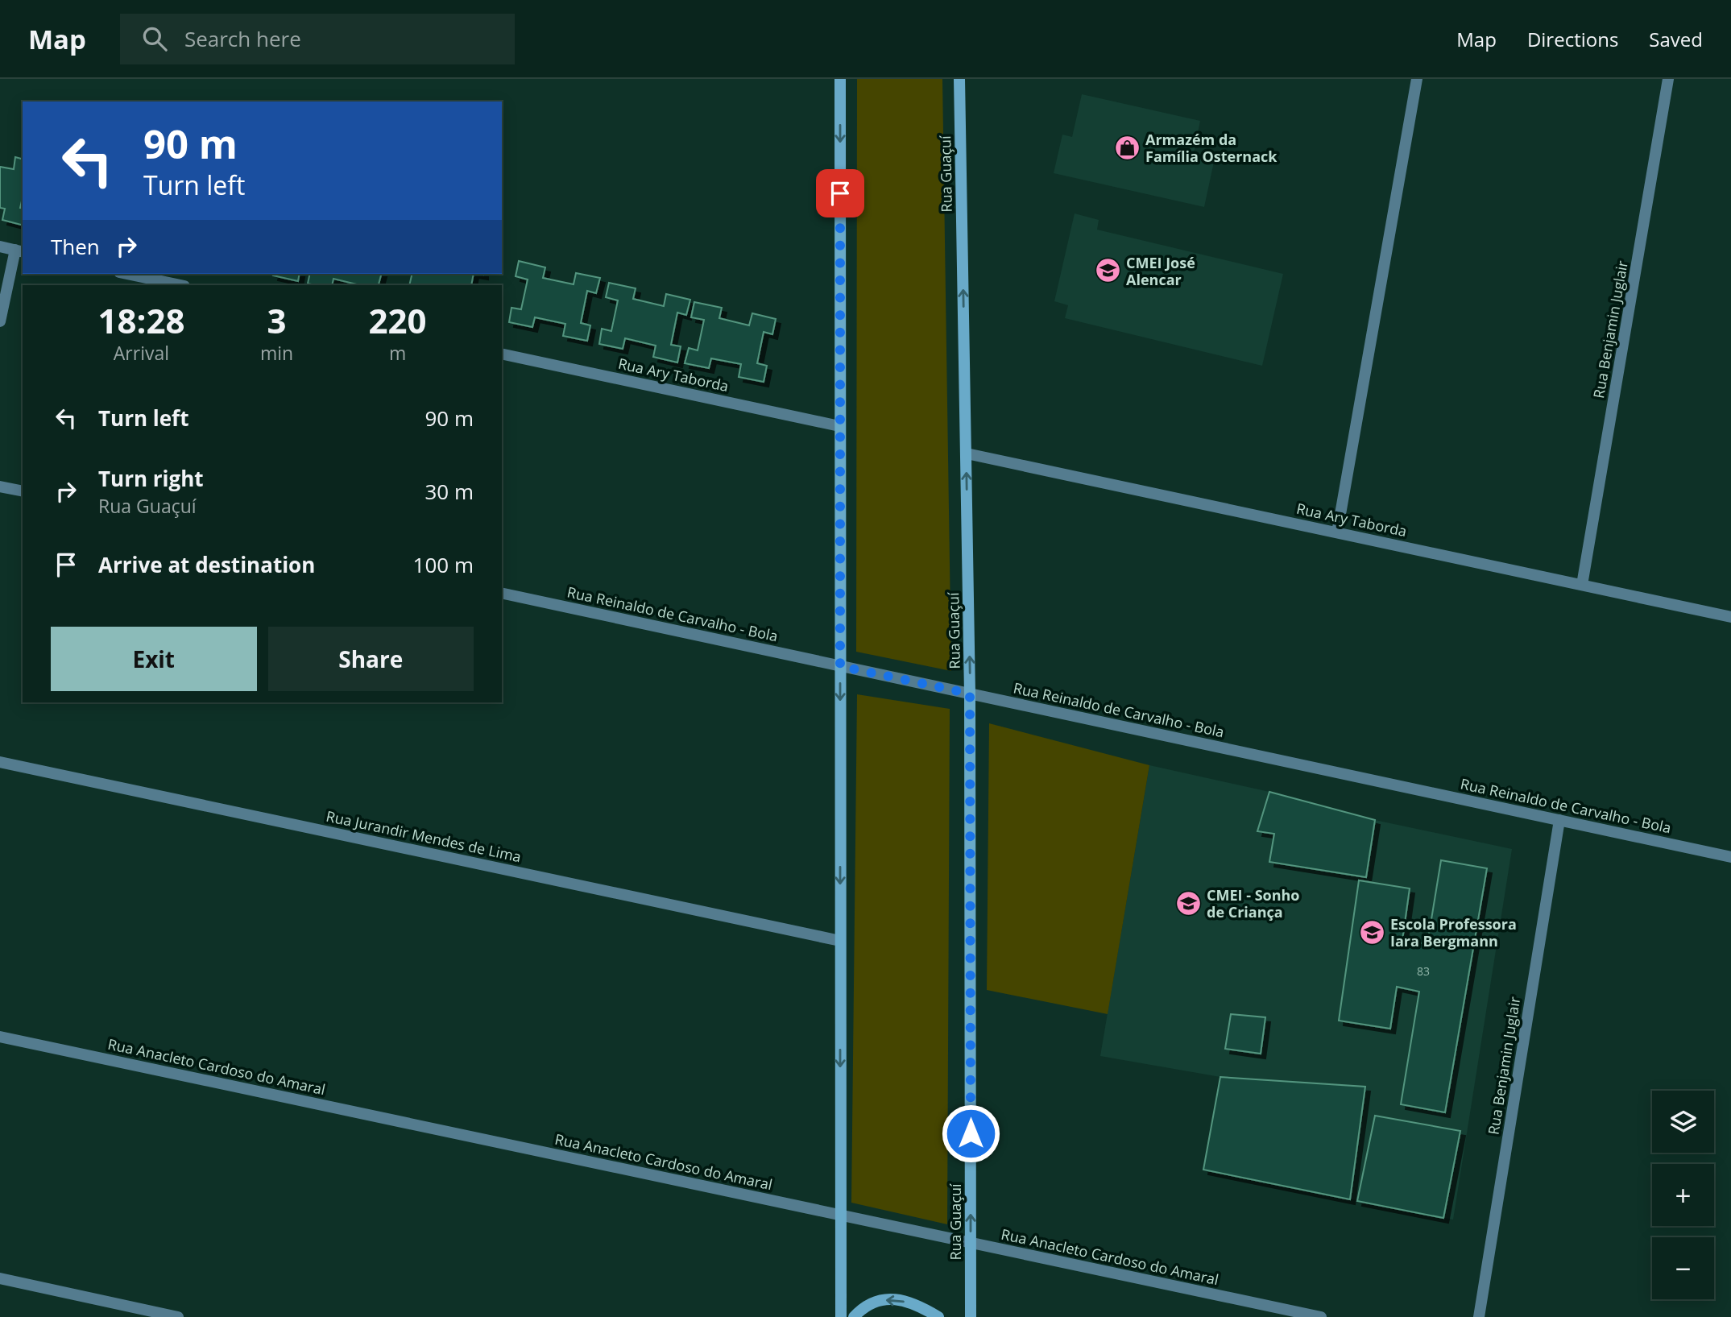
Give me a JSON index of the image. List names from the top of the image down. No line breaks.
{"streets":{"street":["Rua Guaçuí","Rua Benjamin Juglair","Rua Ary Taborda","Rua Reinaldo de Carvalho - Bola","Rua Jurandir Mendes de Lima","Rua Anacleto Cardoso do Amaral"]},"crossings":[["Rua Guaçuí","Rua Ary Taborda"],["Rua Guaçuí","Rua Reinaldo de Carvalho - Bola"],["Rua Guaçuí","Rua Anacleto Cardoso do Amaral"],["Rua Benjamin Juglair","Rua Ary Taborda"],["Rua Benjamin Juglair","Rua Reinaldo de Carvalho - Bola"]],"one_way":["Rua Guaçuí"],"places":{"shop":["Armazém da Família Osternack"],"school or university":["CMEI José Alencar","CMEI - Sonho de Criança","Escola Professora Iara Bergmann"]},"house_numbers":["83"],"page":{"header":"Map","search":"Search here","nav":["Map","Directions","Saved"],"turn":["90 m","Turn left"],"then":"Then","eta":["18:28","Arrival","3","min","220","m"],"list":[{"name":"Turn left","value":"90 m"},{"name":"Turn right","note":"Rua Guaçuí","value":"30 m"},{"name":"Arrive at destination","value":"100 m"}],"buttons":["Exit","Share"],"map_buttons":["+","−"]}}
